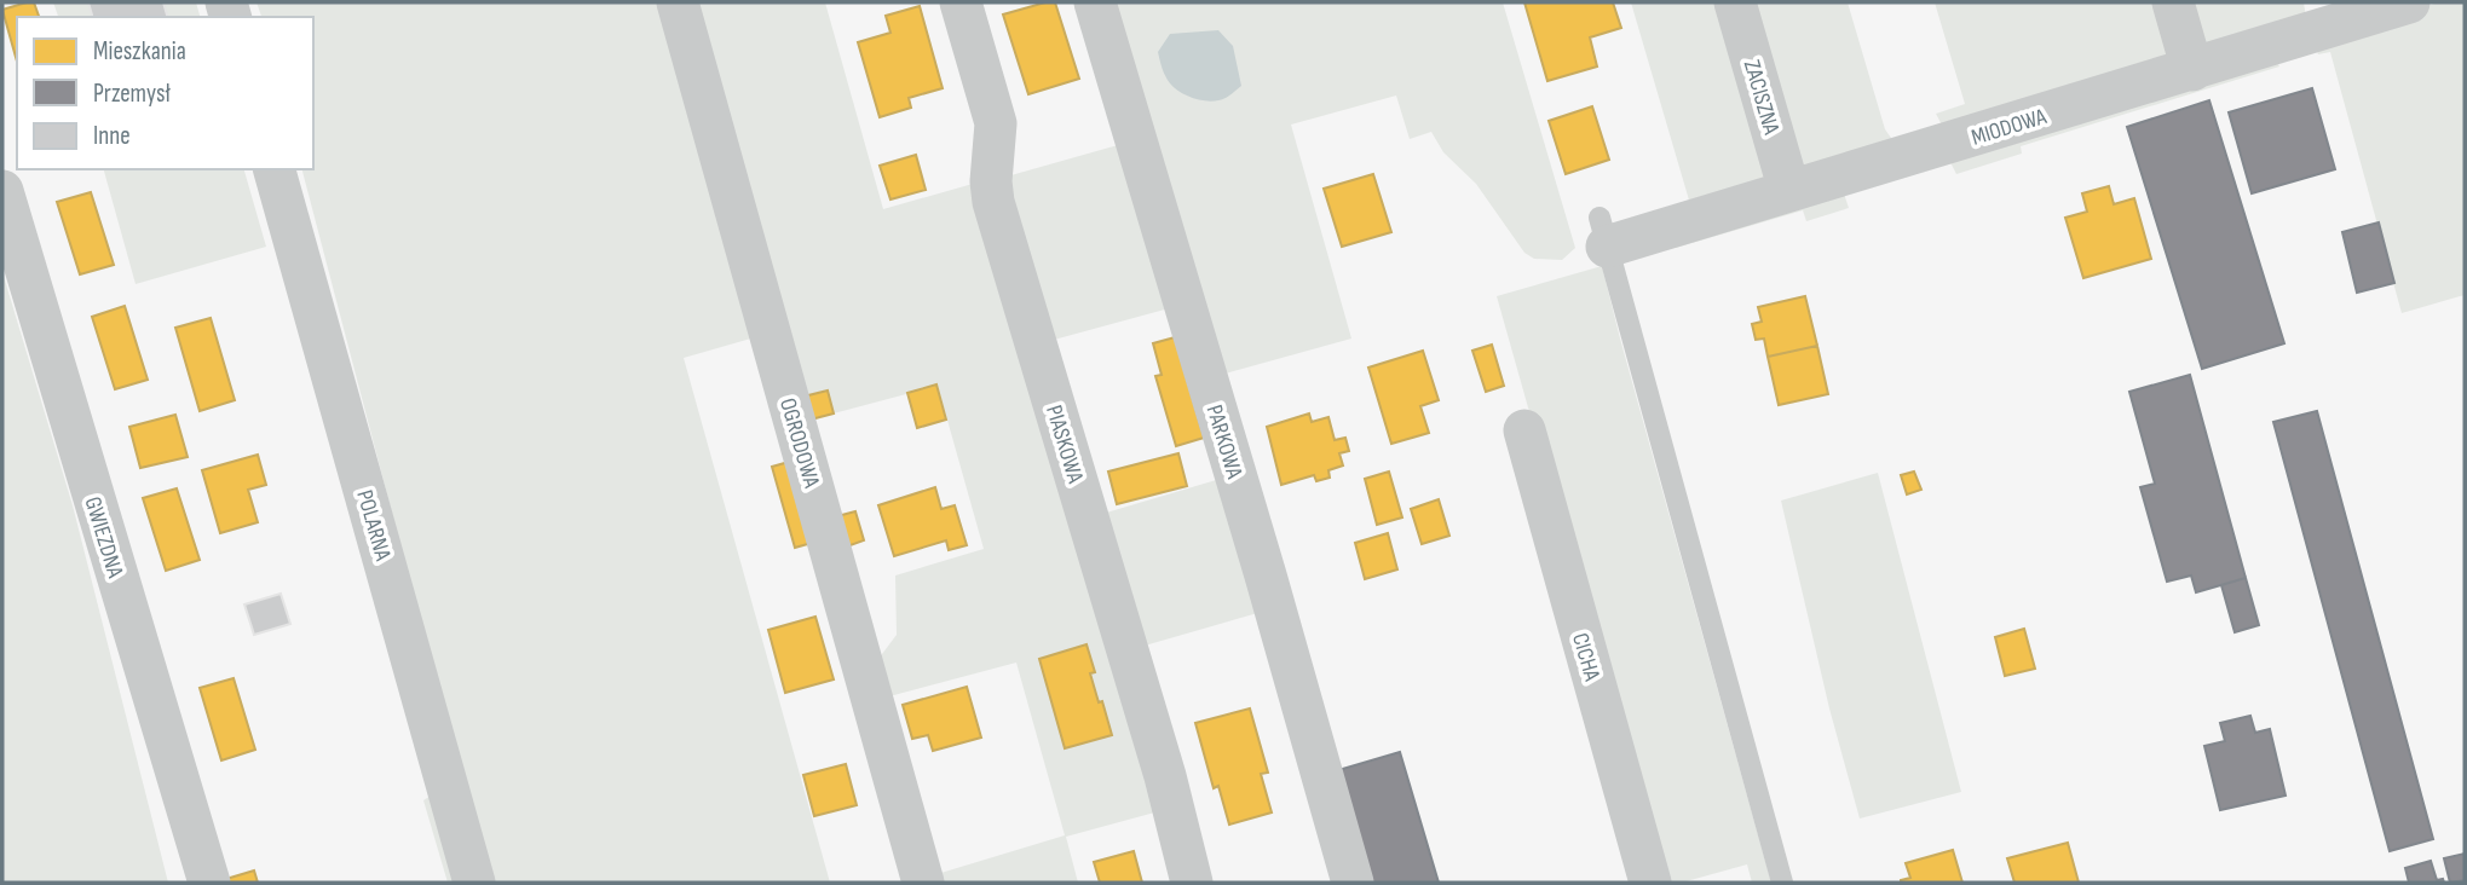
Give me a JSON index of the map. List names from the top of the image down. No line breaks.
{"streets":{"street":["ZACISZNA","MIODOWA","PARKOWA","OGRODOWA","PIASKOWA","POLARNA","GWIEZDNA","CICHA"]},"crossings":[["ZACISZNA","MIODOWA"]],"legend":["Mieszkania","Przemysł","Inne"]}
